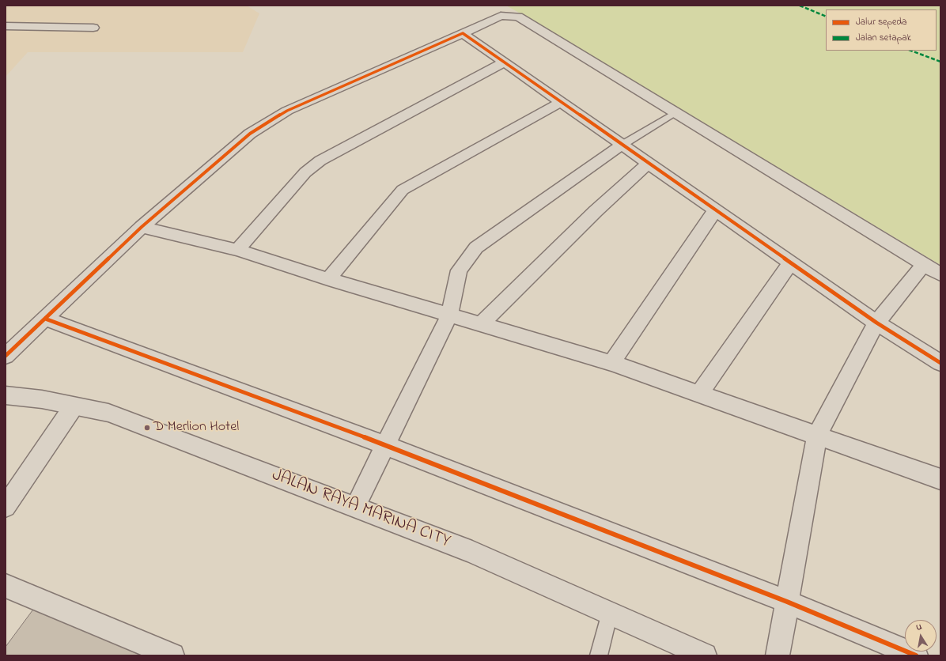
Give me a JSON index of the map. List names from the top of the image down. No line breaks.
{"streets":{"street":["JALAN RAYA MARINA CITY"]},"places":["D Merlion Hotel"],"legend":["Jalur sepeda","Jalan setapak"],"north":"top"}
